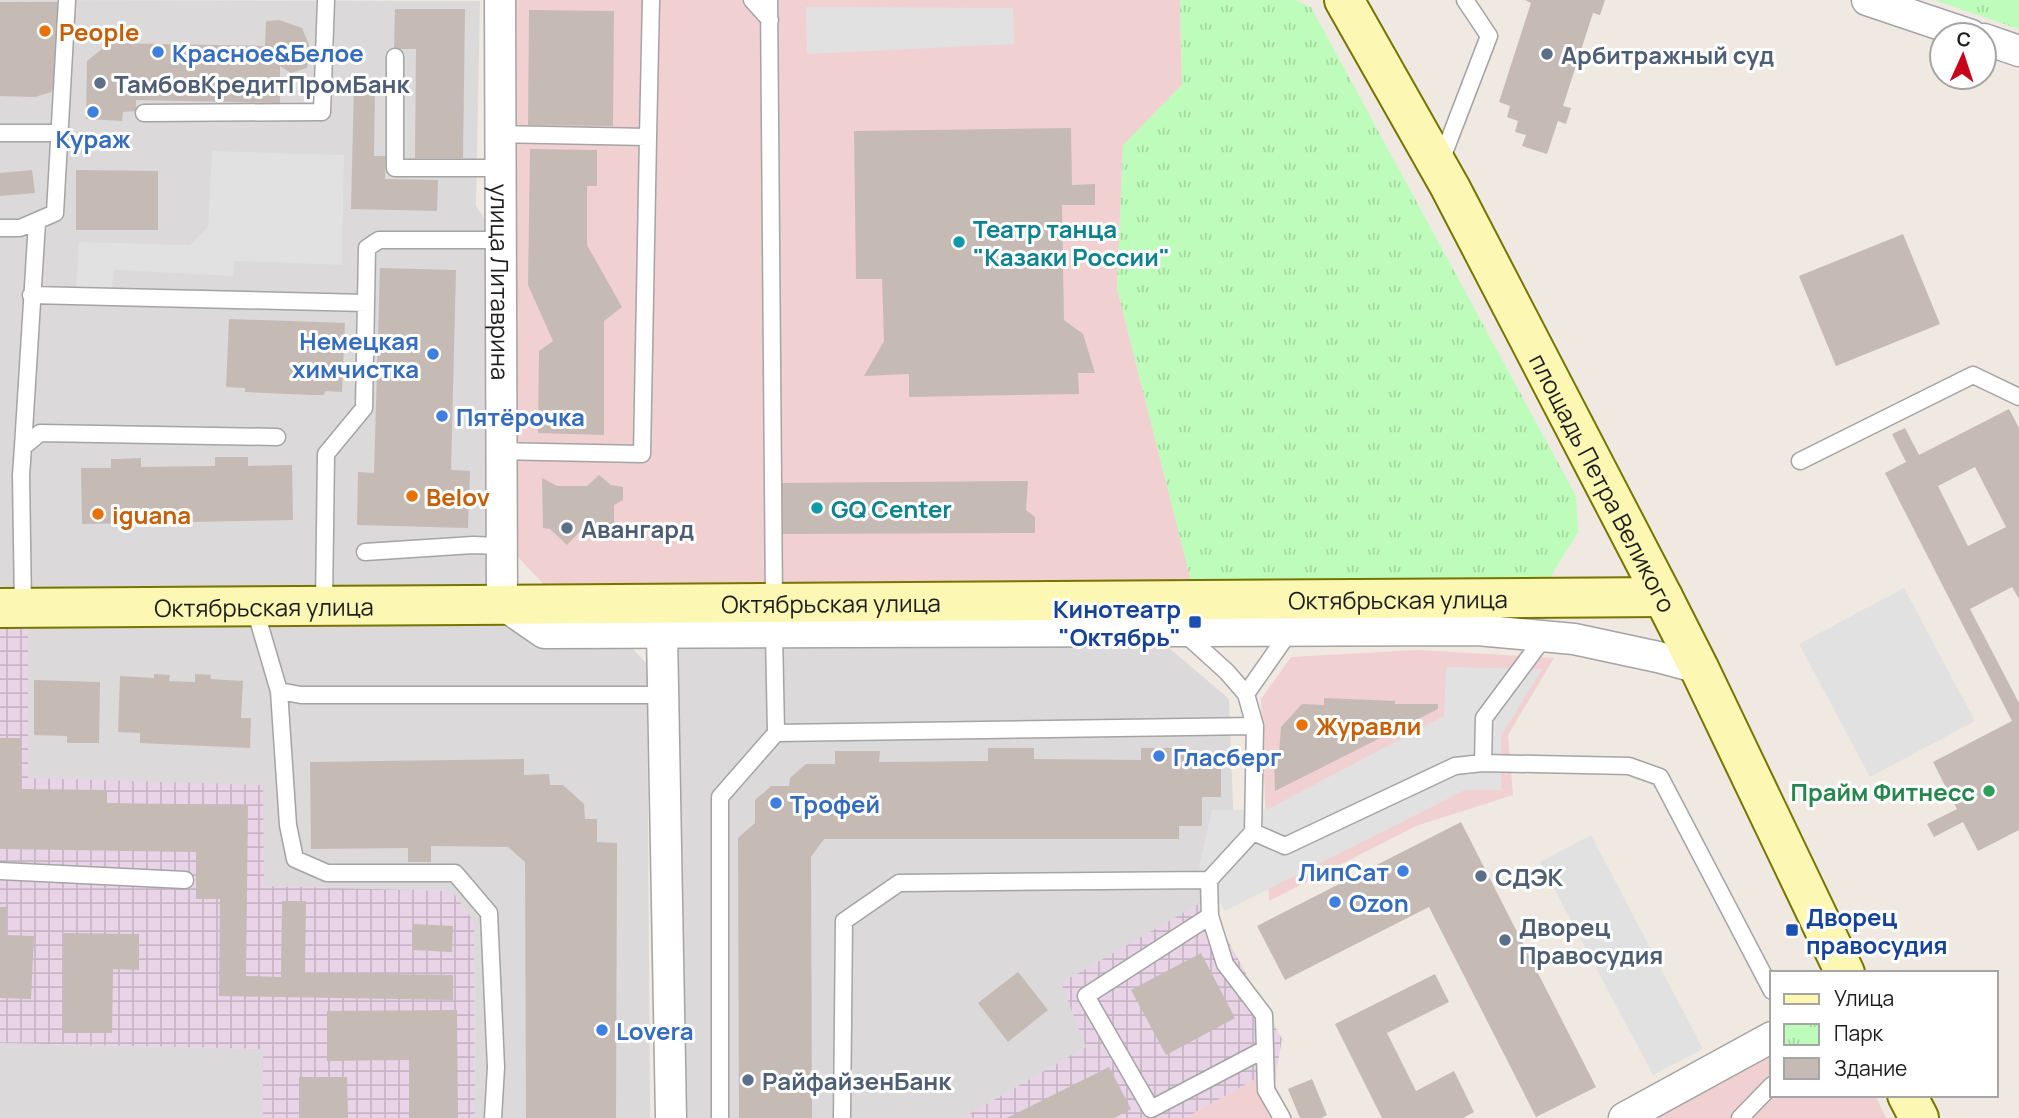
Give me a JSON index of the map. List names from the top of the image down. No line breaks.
{"streets":{"street":["улица Литаврина","площадь Петра Великого","Октябрьская улица"]},"crossings":[["улица Литаврина","Октябрьская улица"],["площадь Петра Великого","Октябрьская улица"]],"places":{"other":["People","Красное&Белое","Арбитражный суд","ТамбовКредитПромБанк","Кураж","Театр танца \"Казаки России\"","Немецкая химчистка","Пятёрочка","Belov","GQ Center","iguana","Авангард","Журавли","Гласберг","Прайм Фитнесс","Трофей","ЛипСат","СДЭК","Ozon","Дворец Правосудия","Lovera","РайфайзенБанк"],"transit":["Кинотеатр \"Октябрь\"","Дворец правосудия"]},"legend":["Улица","Парк","Здание"],"north":"top"}
